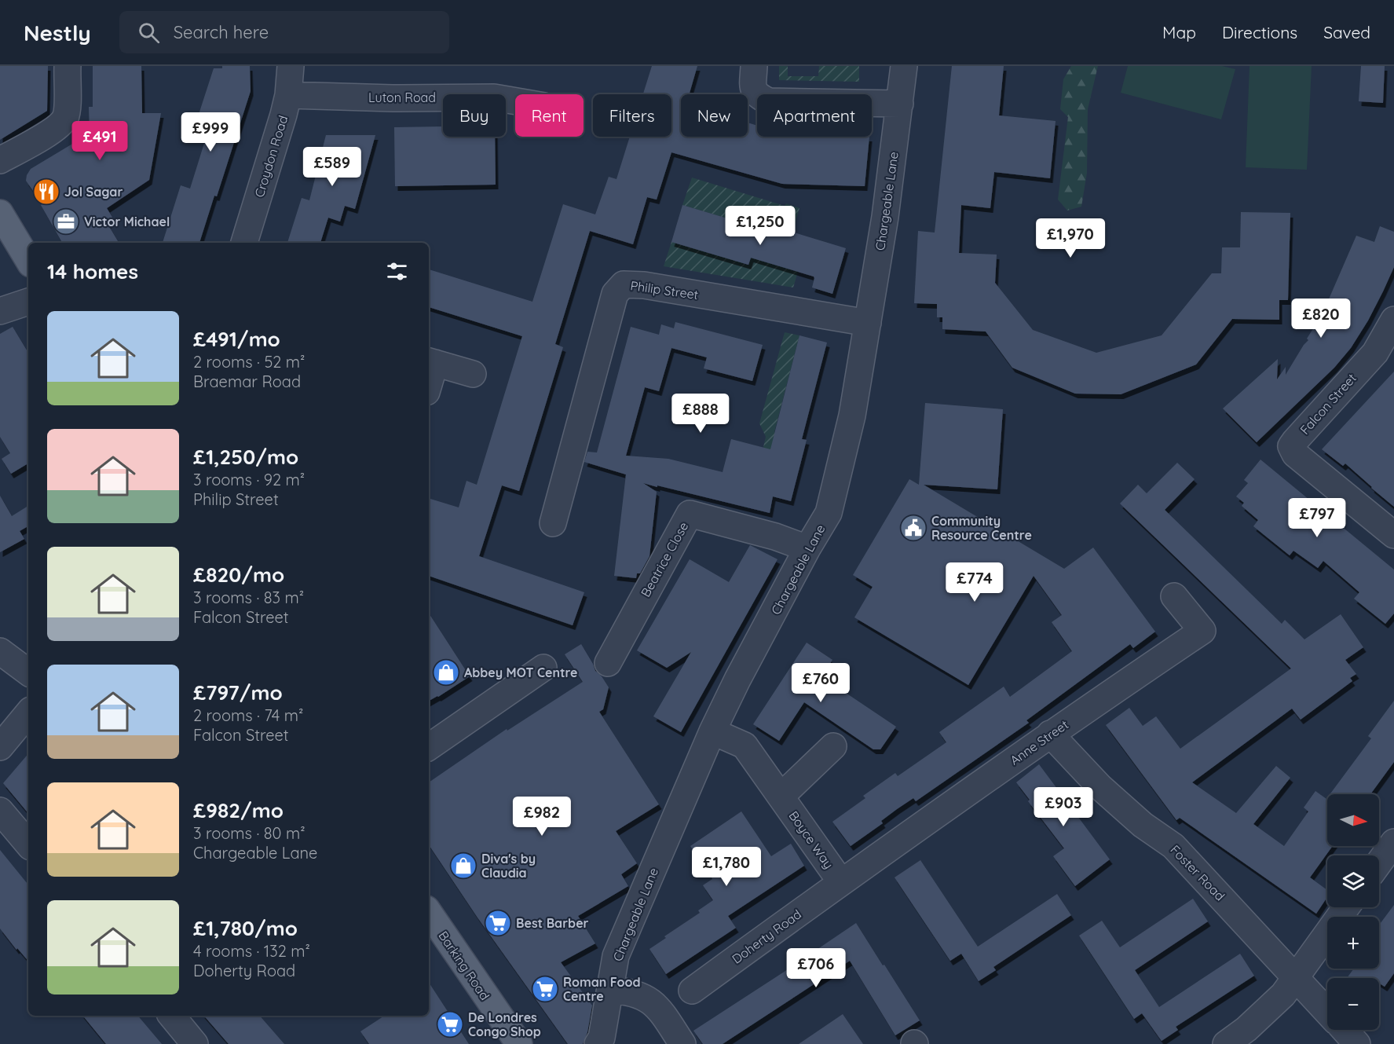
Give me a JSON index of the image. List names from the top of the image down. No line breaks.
{"streets":{"main road":["Barking Road"],"street":["Luton Road","Croydon Road","Chargeable Lane","Philip Street","Falcon Street","Beatrice Close","Anne Street","Boyce Way","Foster Road","Doherty Road"]},"crossings":[["Luton Road","Croydon Road"],["Chargeable Lane","Philip Street"],["Chargeable Lane","Beatrice Close"],["Chargeable Lane","Boyce Way"],["Anne Street","Boyce Way"],["Anne Street","Foster Road"],["Anne Street","Doherty Road"],["Boyce Way","Doherty Road"]],"places":{"restaurant":["Jol Sagar"],"office":["Victor Michael"],"public building":["Community Resource Centre"],"shop":["Abbey MOT Centre","Diva's by Claudia"],"supermarket":["Best Barber","Roman Food Centre","De Londres Congo Shop"]},"north":"right","page":{"header":"Nestly","search":"Search here","nav":["Map","Directions","Saved"],"chip":["Buy","Rent","Filters","New","Apartment"],"price":["£999","£491","£589","£1,250","£1,970","£820","£888","£797","£774","£760","£903","£982","£1,780","£706"],"heading":"14 homes","list":[{"name":"£491/mo","note":"2 rooms · 52 m² · Braemar Road"},{"name":"£1,250/mo","note":"3 rooms · 92 m² · Philip Street"},{"name":"£820/mo","note":"3 rooms · 83 m² · Falcon Street"},{"name":"£797/mo","note":"2 rooms · 74 m² · Falcon Street"},{"name":"£982/mo","note":"3 rooms · 80 m² · Chargeable Lane"},{"name":"£1,780/mo","note":"4 rooms · 132 m² · Doherty Road"}],"map_buttons":["+","−"]}}
